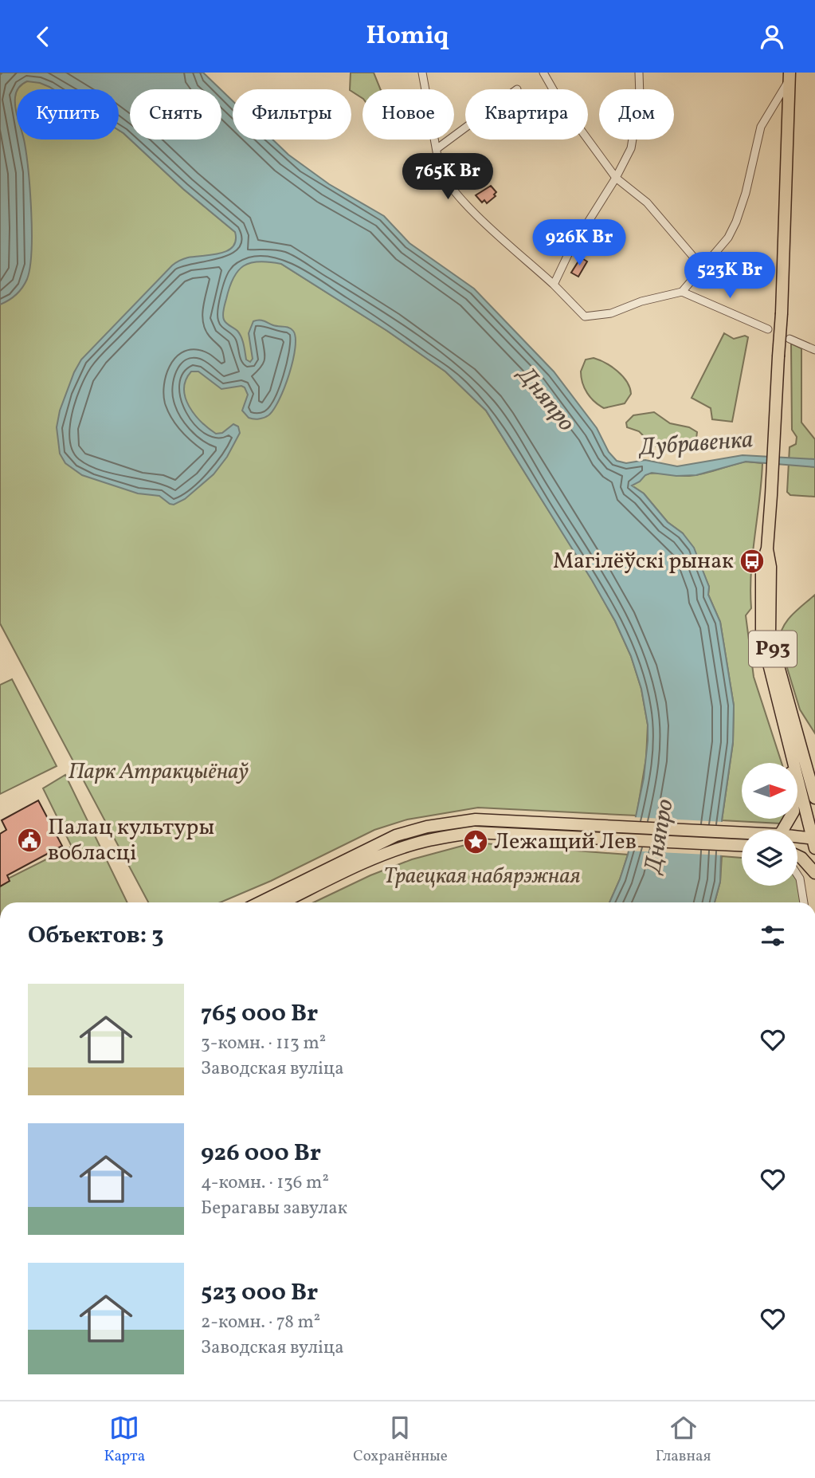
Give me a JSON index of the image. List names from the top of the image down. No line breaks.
{"streets":{"main road":["Р93"]},"water":["Дняпро","Дубравенка"],"parks":["Парк Атракцыёнаў","Траецкая набярэжная"],"places":{"bus stop":["Магілёўскі рынак"],"public building":["Палац культуры вобласці"],"place":["Лежащий Лев"]},"north":"right","page":{"header":"Homiq","chip":["Купить","Снять","Фильтры","Новое","Квартира","Дом"],"price":["765K Br","926K Br","523K Br"],"heading":"Объектов: 3","list":[{"name":"765 000 Br","note":"3-комн. · 113 m² · Заводская вуліца"},{"name":"926 000 Br","note":"4-комн. · 136 m² · Берагавы завулак"},{"name":"523 000 Br","note":"2-комн. · 78 m² · Заводская вуліца"}],"tabs":["Карта","Сохранённые","Главная"]}}
